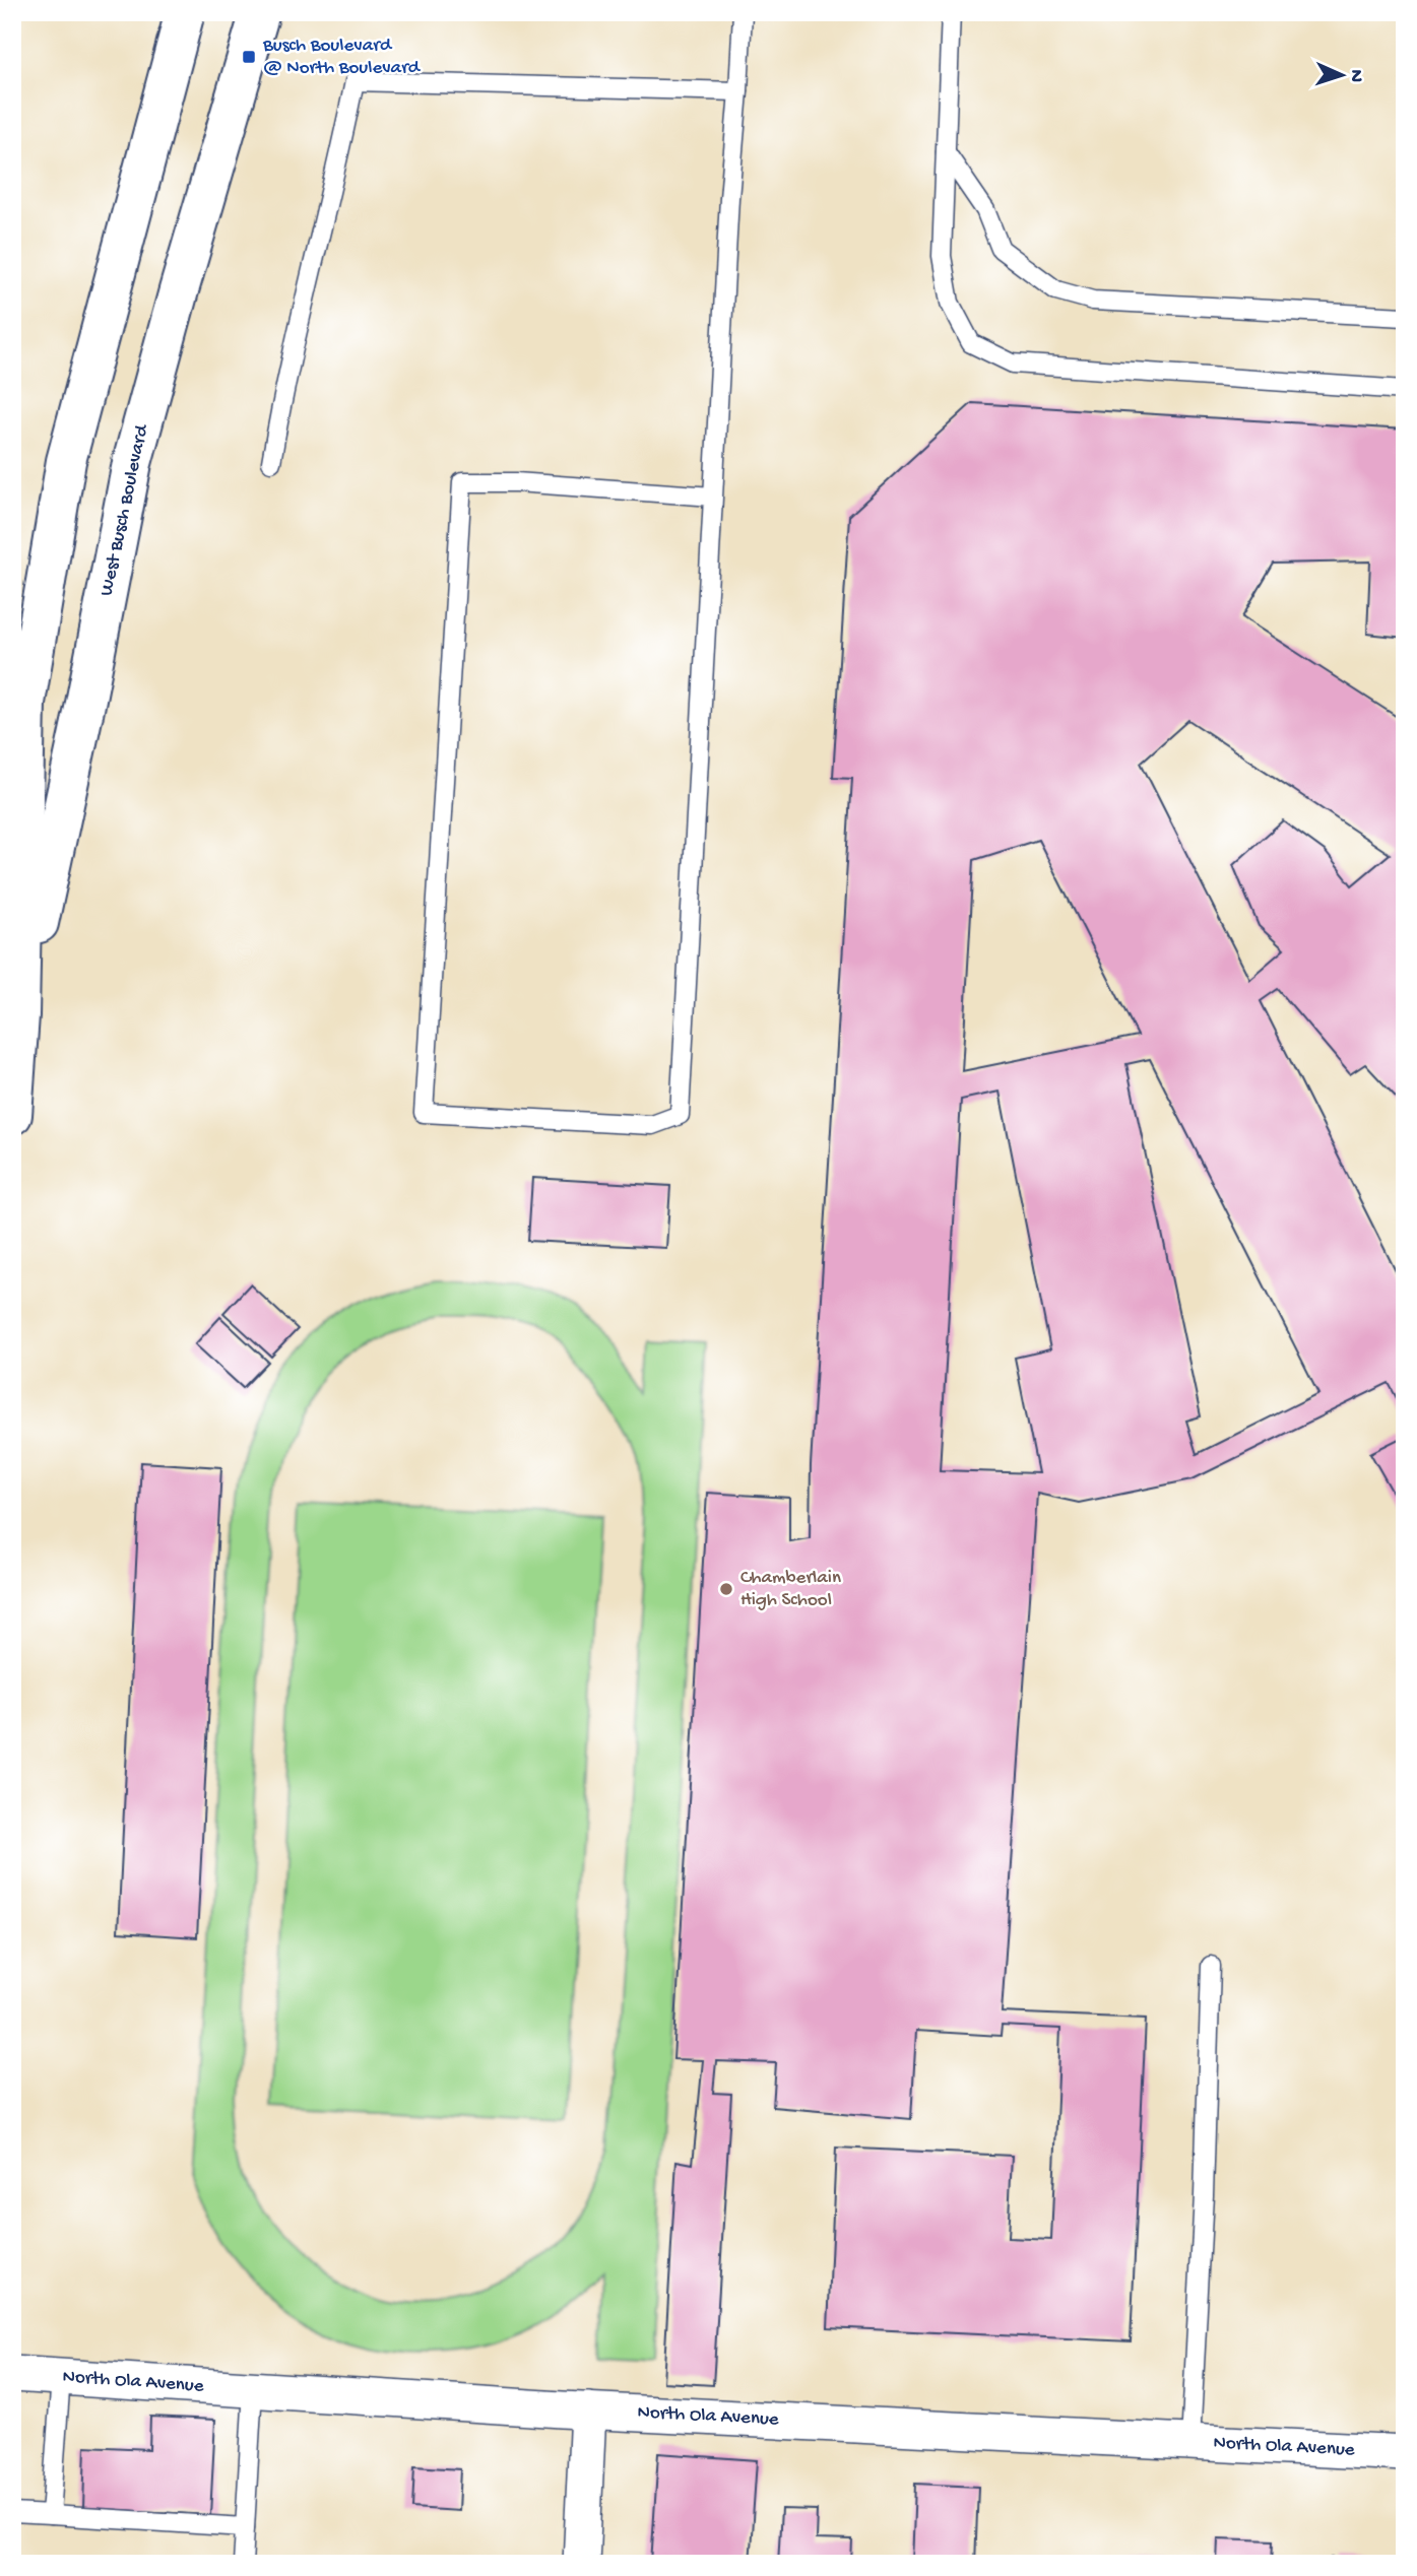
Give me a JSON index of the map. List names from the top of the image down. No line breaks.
{"streets":{"main road":["West Busch Boulevard"],"street":["North Ola Avenue"]},"places":{"transit":["Busch Boulevard @ North Boulevard"],"other":["Chamberlain High School"]},"north":"right"}
